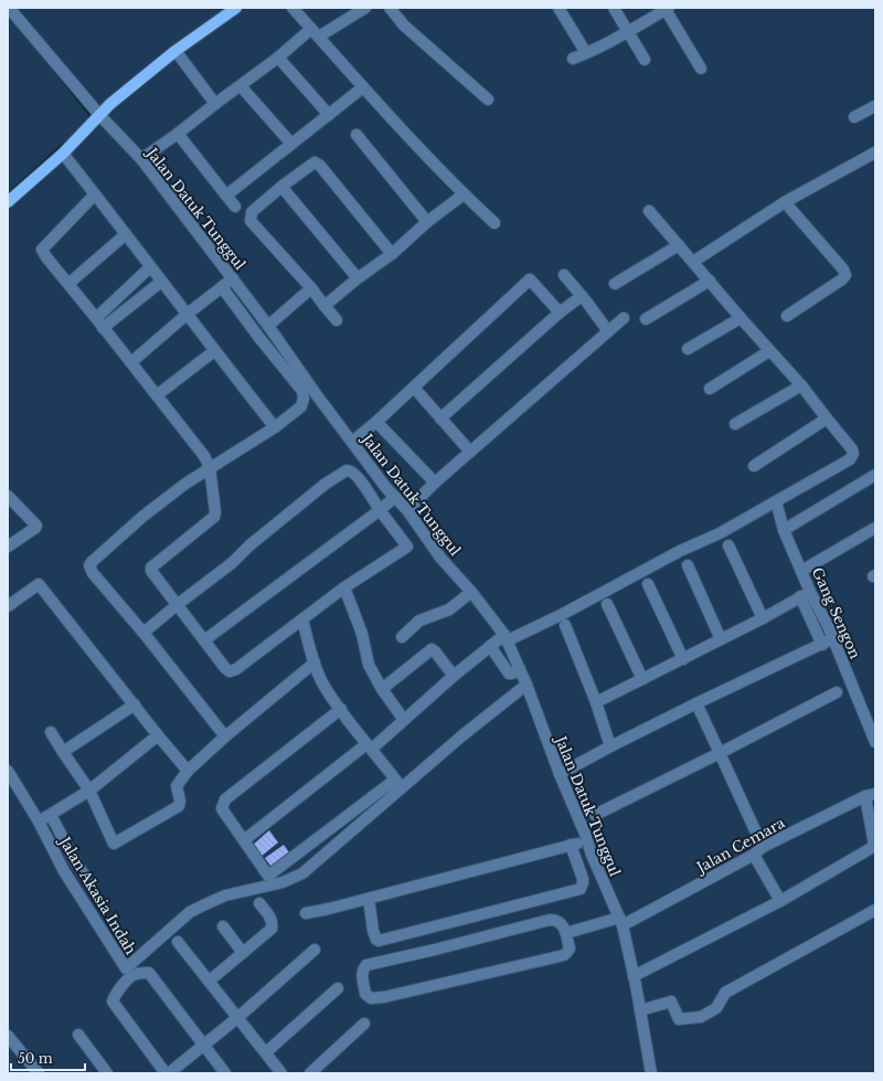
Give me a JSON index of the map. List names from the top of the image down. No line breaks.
{"streets":{"street":["Jalan Datuk Tunggul","Gang Sengon","Jalan Cemara","Jalan Akasia Indah"]},"crossings":[["Jalan Datuk Tunggul","Jalan Cemara"],["Jalan Datuk Tunggul","Jalan Akasia Indah"]],"scale_bar":"50 m"}
